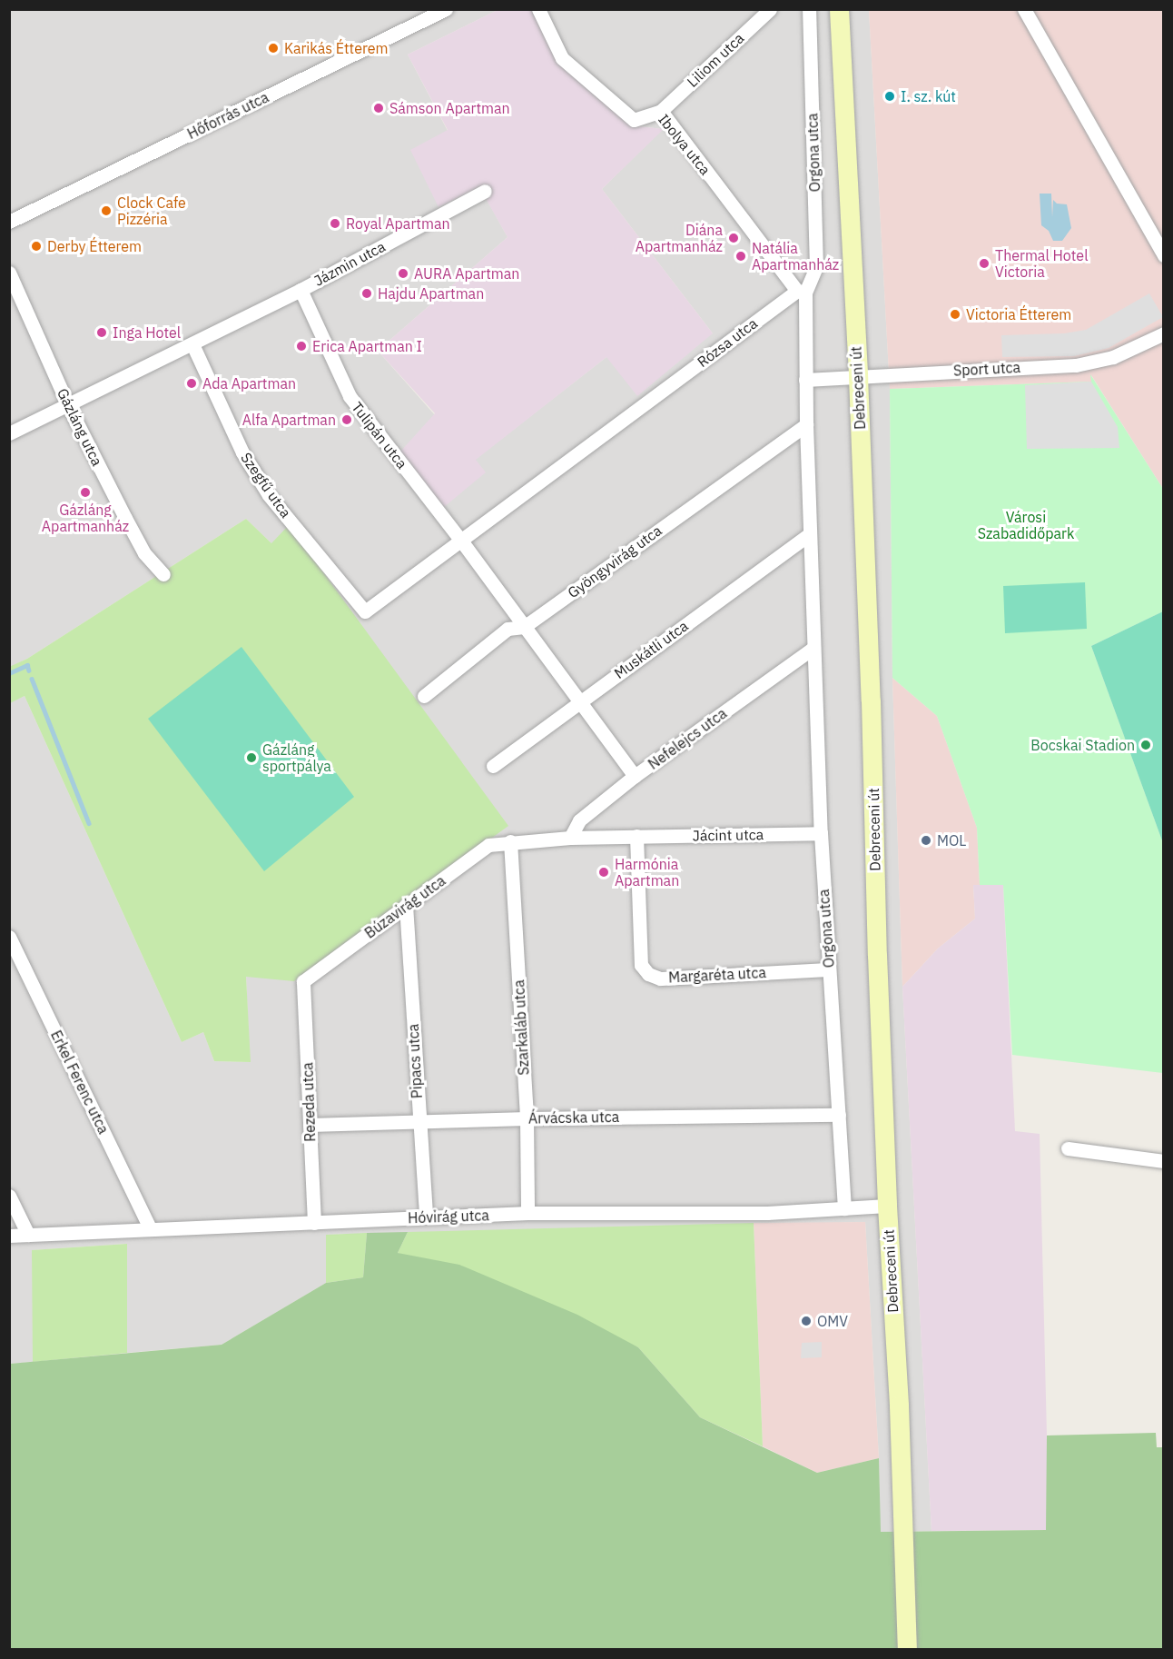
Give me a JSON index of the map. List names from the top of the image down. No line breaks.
{"streets":{"street":["Liliom utca","Hőforrás utca","Ibolya utca","Orgona utca","Jázmin utca","Rózsa utca","Sport utca","Debreceni út","Gázláng utca","Tulipán utca","Szegfű utca","Gyöngyvirág utca","Muskátli utca","Nefelejcs utca","Jácint utca","Búzavirág utca","Margaréta utca","Szarkaláb utca","Pipacs utca","Erkel Ferenc utca","Rezeda utca","Árvácska utca","Hóvirág utca"]},"crossings":[["Liliom utca","Ibolya utca"],["Ibolya utca","Orgona utca"],["Ibolya utca","Rózsa utca"],["Orgona utca","Rózsa utca"],["Orgona utca","Nefelejcs utca"],["Orgona utca","Jácint utca"],["Orgona utca","Margaréta utca"],["Orgona utca","Árvácska utca"],["Orgona utca","Hóvirág utca"],["Jázmin utca","Tulipán utca"],["Rózsa utca","Tulipán utca"],["Rózsa utca","Szegfű utca"],["Sport utca","Debreceni út"],["Debreceni út","Hóvirág utca"],["Tulipán utca","Gyöngyvirág utca"],["Tulipán utca","Muskátli utca"],["Tulipán utca","Nefelejcs utca"],["Jácint utca","Margaréta utca"],["Búzavirág utca","Szarkaláb utca"],["Búzavirág utca","Pipacs utca"],["Búzavirág utca","Rezeda utca"],["Szarkaláb utca","Árvácska utca"],["Szarkaláb utca","Hóvirág utca"],["Pipacs utca","Árvácska utca"],["Pipacs utca","Hóvirág utca"],["Erkel Ferenc utca","Hóvirág utca"],["Rezeda utca","Árvácska utca"],["Rezeda utca","Hóvirág utca"]],"parks":["Városi Szabadidőpark"],"places":["Karikás Étterem","I. sz. kút","Sámson Apartman","Clock Cafe Pizzéria","Royal Apartman","Diána Apartmanház","Derby Étterem","Natália Apartmanház","Thermal Hotel Victoria","AURA Apartman","Hajdu Apartman","Victoria Étterem","Inga Hotel","Erica Apartman I","Ada Apartman","Alfa Apartman","Gázláng Apartmanház","Bocskai Stadion","Gázláng sportpálya","MOL","Harmónia Apartman","OMV"]}
